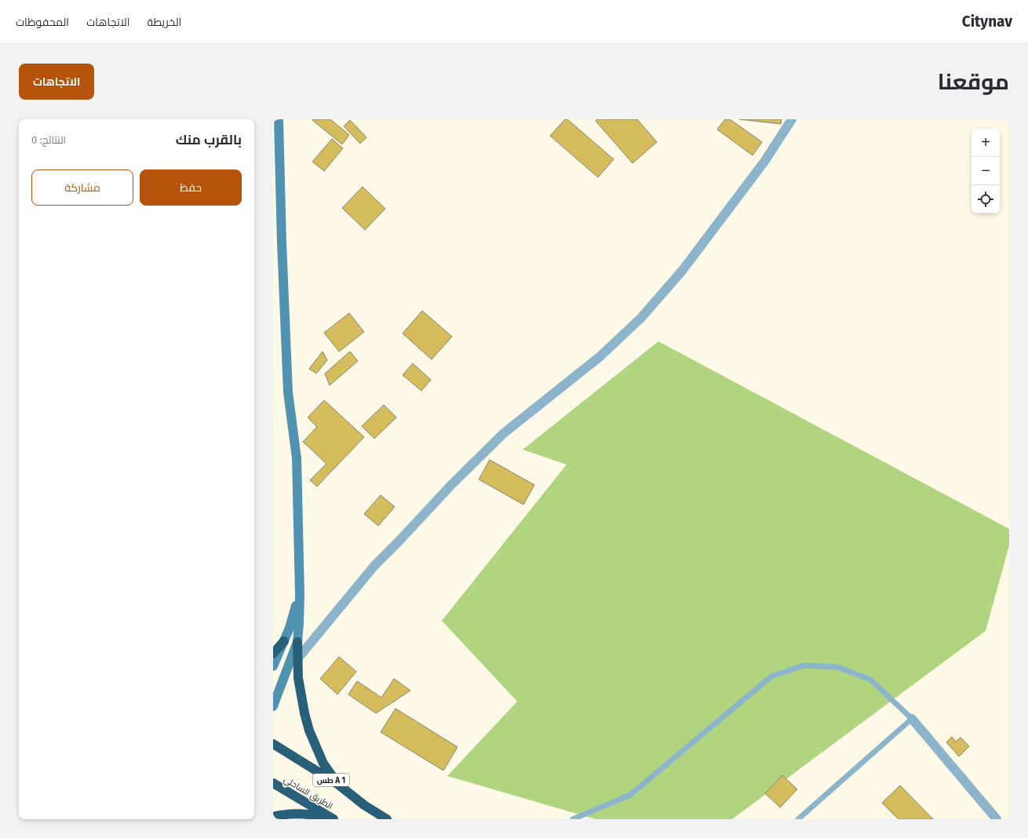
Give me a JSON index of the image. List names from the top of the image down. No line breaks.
{"streets":{"highway":["طس A 1","الطريق الساحلي"]},"page":{"header":"Citynav","nav":["الخريطة","الاتجاهات","المحفوظات"],"title":"موقعنا","buttons":["الاتجاهات",["حفظ","مشاركة"]],"heading":["بالقرب منك","النتائج: 0"],"map_buttons":["+","−"]}}
